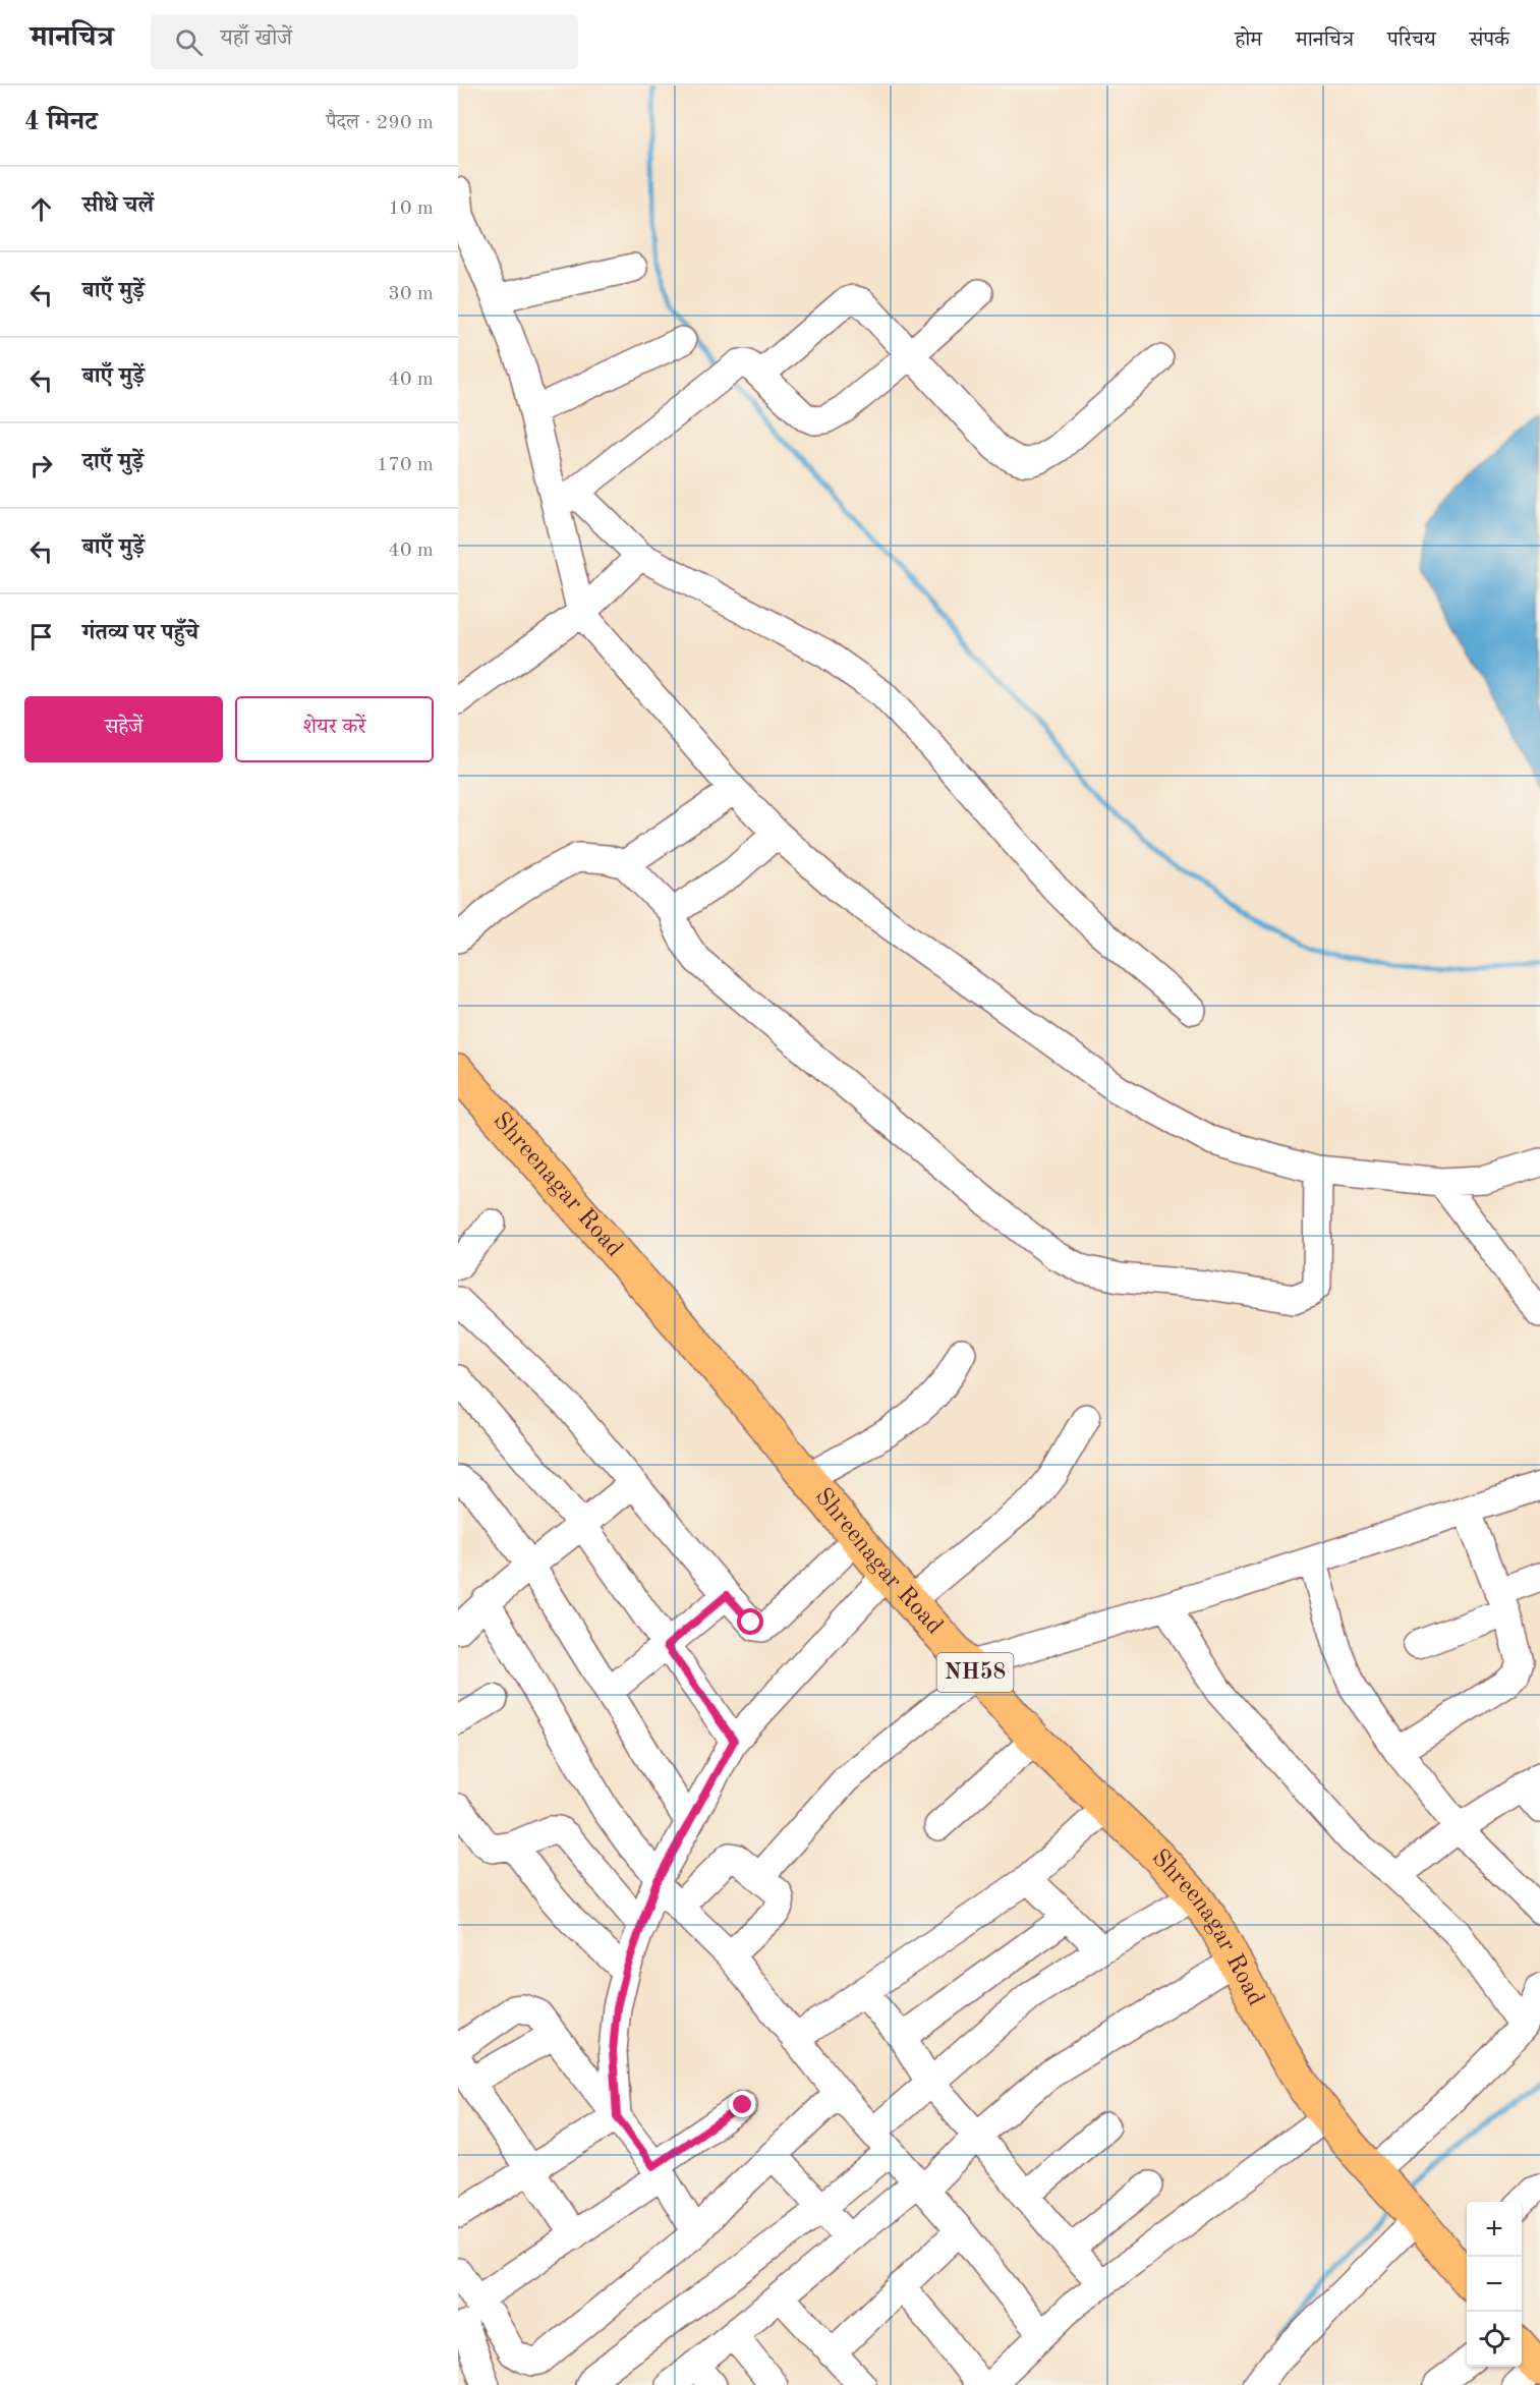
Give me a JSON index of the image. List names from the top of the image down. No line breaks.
{"streets":{"highway":["Shreenagar Road","NH58"]},"page":{"header":"मानचित्र","search":"यहाँ खोजें","nav":["होम","मानचित्र","परिचय","संपर्क"],"heading":["4 मिनट","पैदल · 290 m"],"list":[["सीधे चलें","10 m"],["बाएँ मुड़ें","30 m"],["बाएँ मुड़ें","40 m"],["दाएँ मुड़ें","170 m"],["बाएँ मुड़ें","40 m"],"गंतव्य पर पहुँचे"],"buttons":["सहेजें","शेयर करें"],"map_buttons":["+","−"]}}
